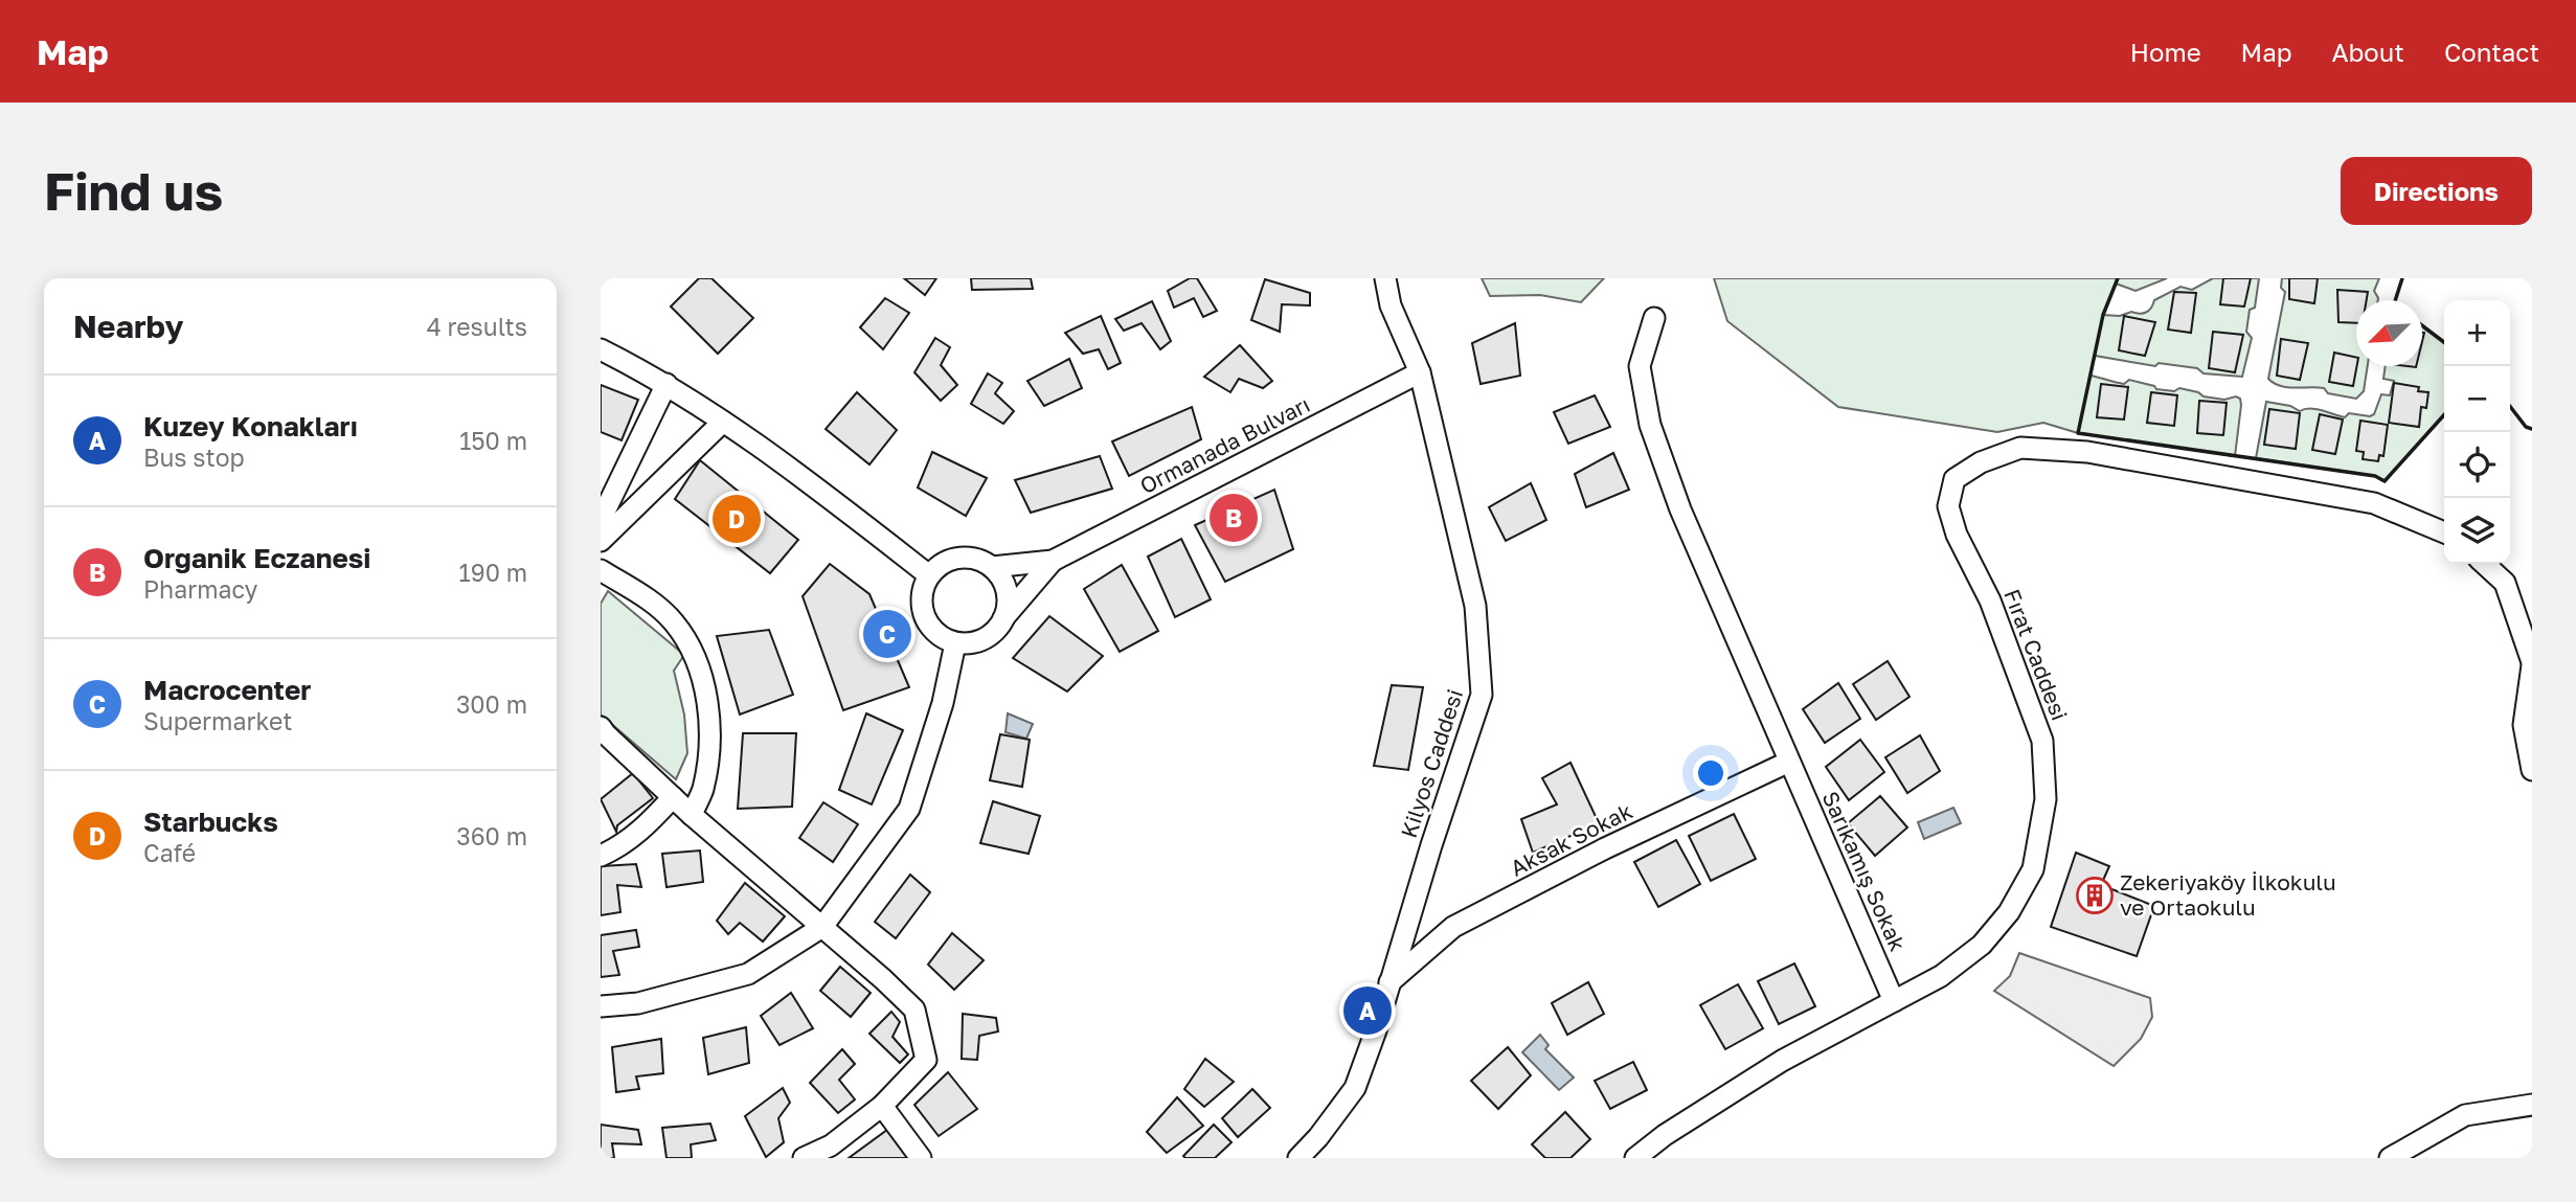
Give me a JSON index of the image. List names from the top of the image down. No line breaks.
{"streets":{"street":["Ormanada Bulvarı","Fırat Caddesi","Kilyos Caddesi","Aksak Sokak","Sarıkamış Sokak"]},"crossings":[["Ormanada Bulvarı","Kilyos Caddesi"],["Fırat Caddesi","Sarıkamış Sokak"],["Kilyos Caddesi","Aksak Sokak"],["Aksak Sokak","Sarıkamış Sokak"]],"places":{"building":["Zekeriyaköy İlkokulu ve Ortaokulu"]},"north":"bottom left","page":{"header":"Map","nav":["Home","Map","About","Contact"],"buttons":"Directions","title":"Find us","heading":["Nearby","4 results"],"map_buttons":["+","−"],"list":[{"mark":"A","name":"Kuzey Konakları","note":"Bus stop","value":"150 m"},{"mark":"B","name":"Organik Eczanesi","note":"Pharmacy","value":"190 m"},{"mark":"C","name":"Macrocenter","note":"Supermarket","value":"300 m"},{"mark":"D","name":"Starbucks","note":"Café","value":"360 m"}],"pins":["B","D","C","A"]}}
